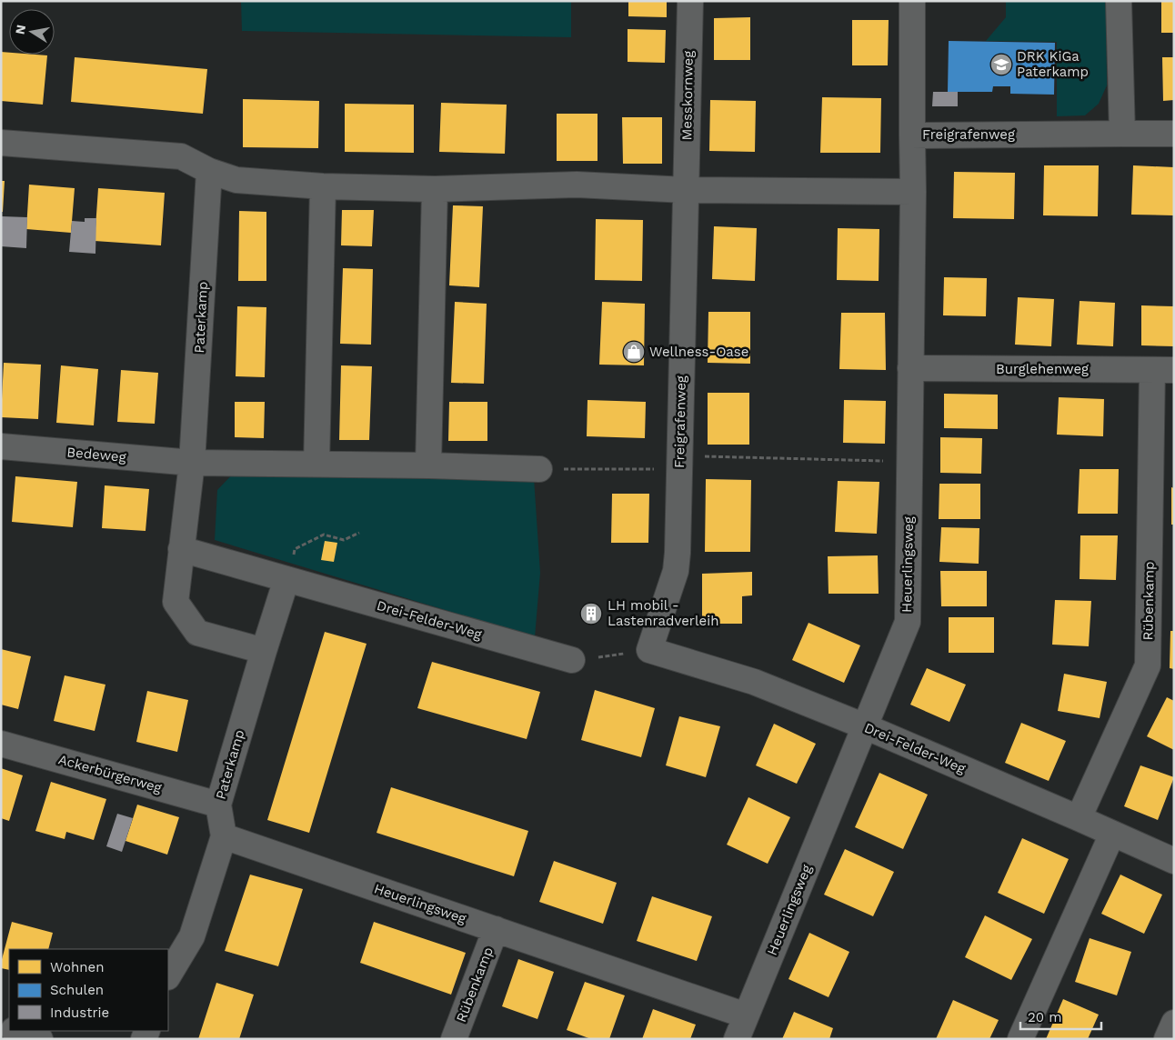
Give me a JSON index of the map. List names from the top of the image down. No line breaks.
{"streets":{"street":["Messkornweg","Freigrafenweg","Paterkamp","Burglehenweg","Bedeweg","Heuerlingsweg","Rübenkamp","Drei-Felder-Weg","Ackerbürgerweg"]},"crossings":[["Messkornweg","Freigrafenweg"],["Freigrafenweg","Heuerlingsweg"],["Freigrafenweg","Drei-Felder-Weg"],["Paterkamp","Bedeweg"],["Paterkamp","Heuerlingsweg"],["Paterkamp","Drei-Felder-Weg"],["Paterkamp","Ackerbürgerweg"],["Burglehenweg","Heuerlingsweg"],["Burglehenweg","Rübenkamp"],["Heuerlingsweg","Rübenkamp"],["Heuerlingsweg","Drei-Felder-Weg"],["Rübenkamp","Drei-Felder-Weg"]],"places":{"school or university":["DRK KiGa Paterkamp"],"shop":["Wellness-Oase"],"building":["LH mobil - Lastenradverleih"]},"legend":["Wohnen","Schulen","Industrie"],"scale_bar":"20 m","north":"left"}
